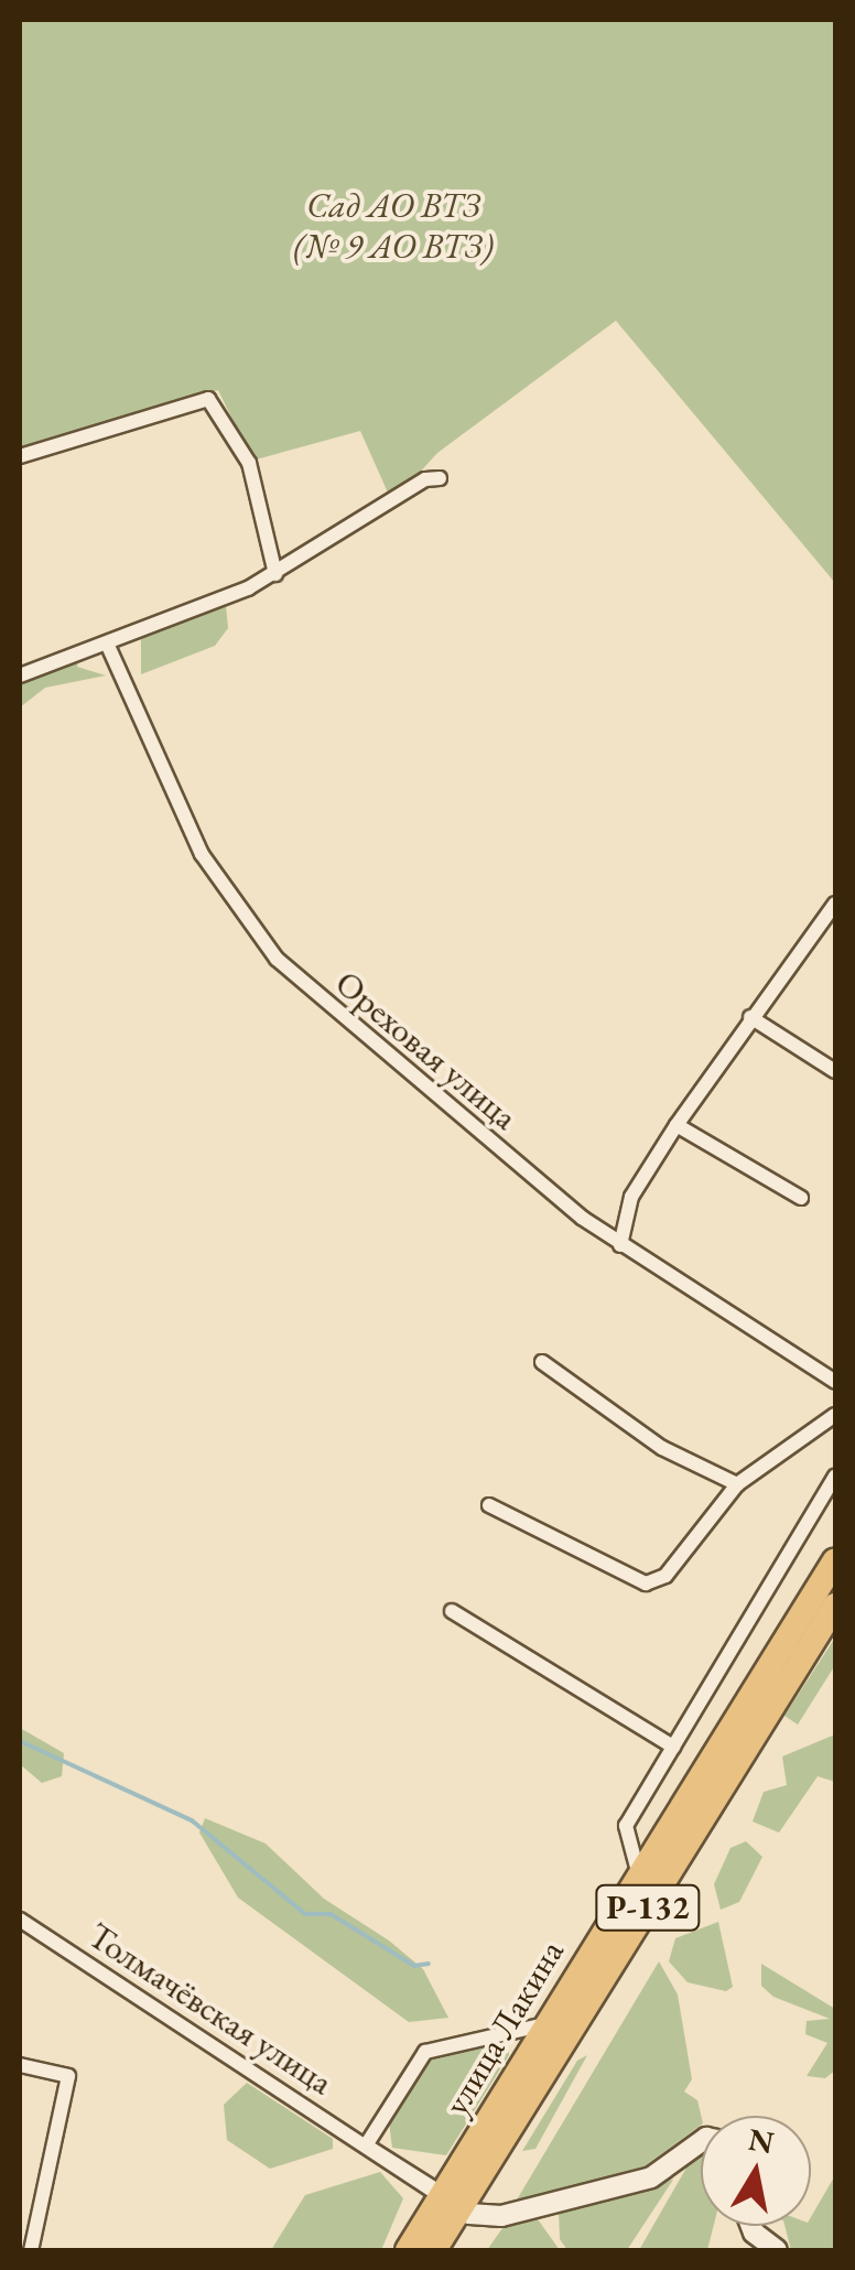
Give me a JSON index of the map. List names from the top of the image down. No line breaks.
{"streets":{"highway":["Р-132","улица Лакина"],"street":["Ореховая улица","Толмачёвская улица"]},"crossings":[["Толмачёвская улица","улица Лакина"]],"parks":["Сад АО ВТЗ (№ 9 АО ВТЗ)"],"north":"top"}
